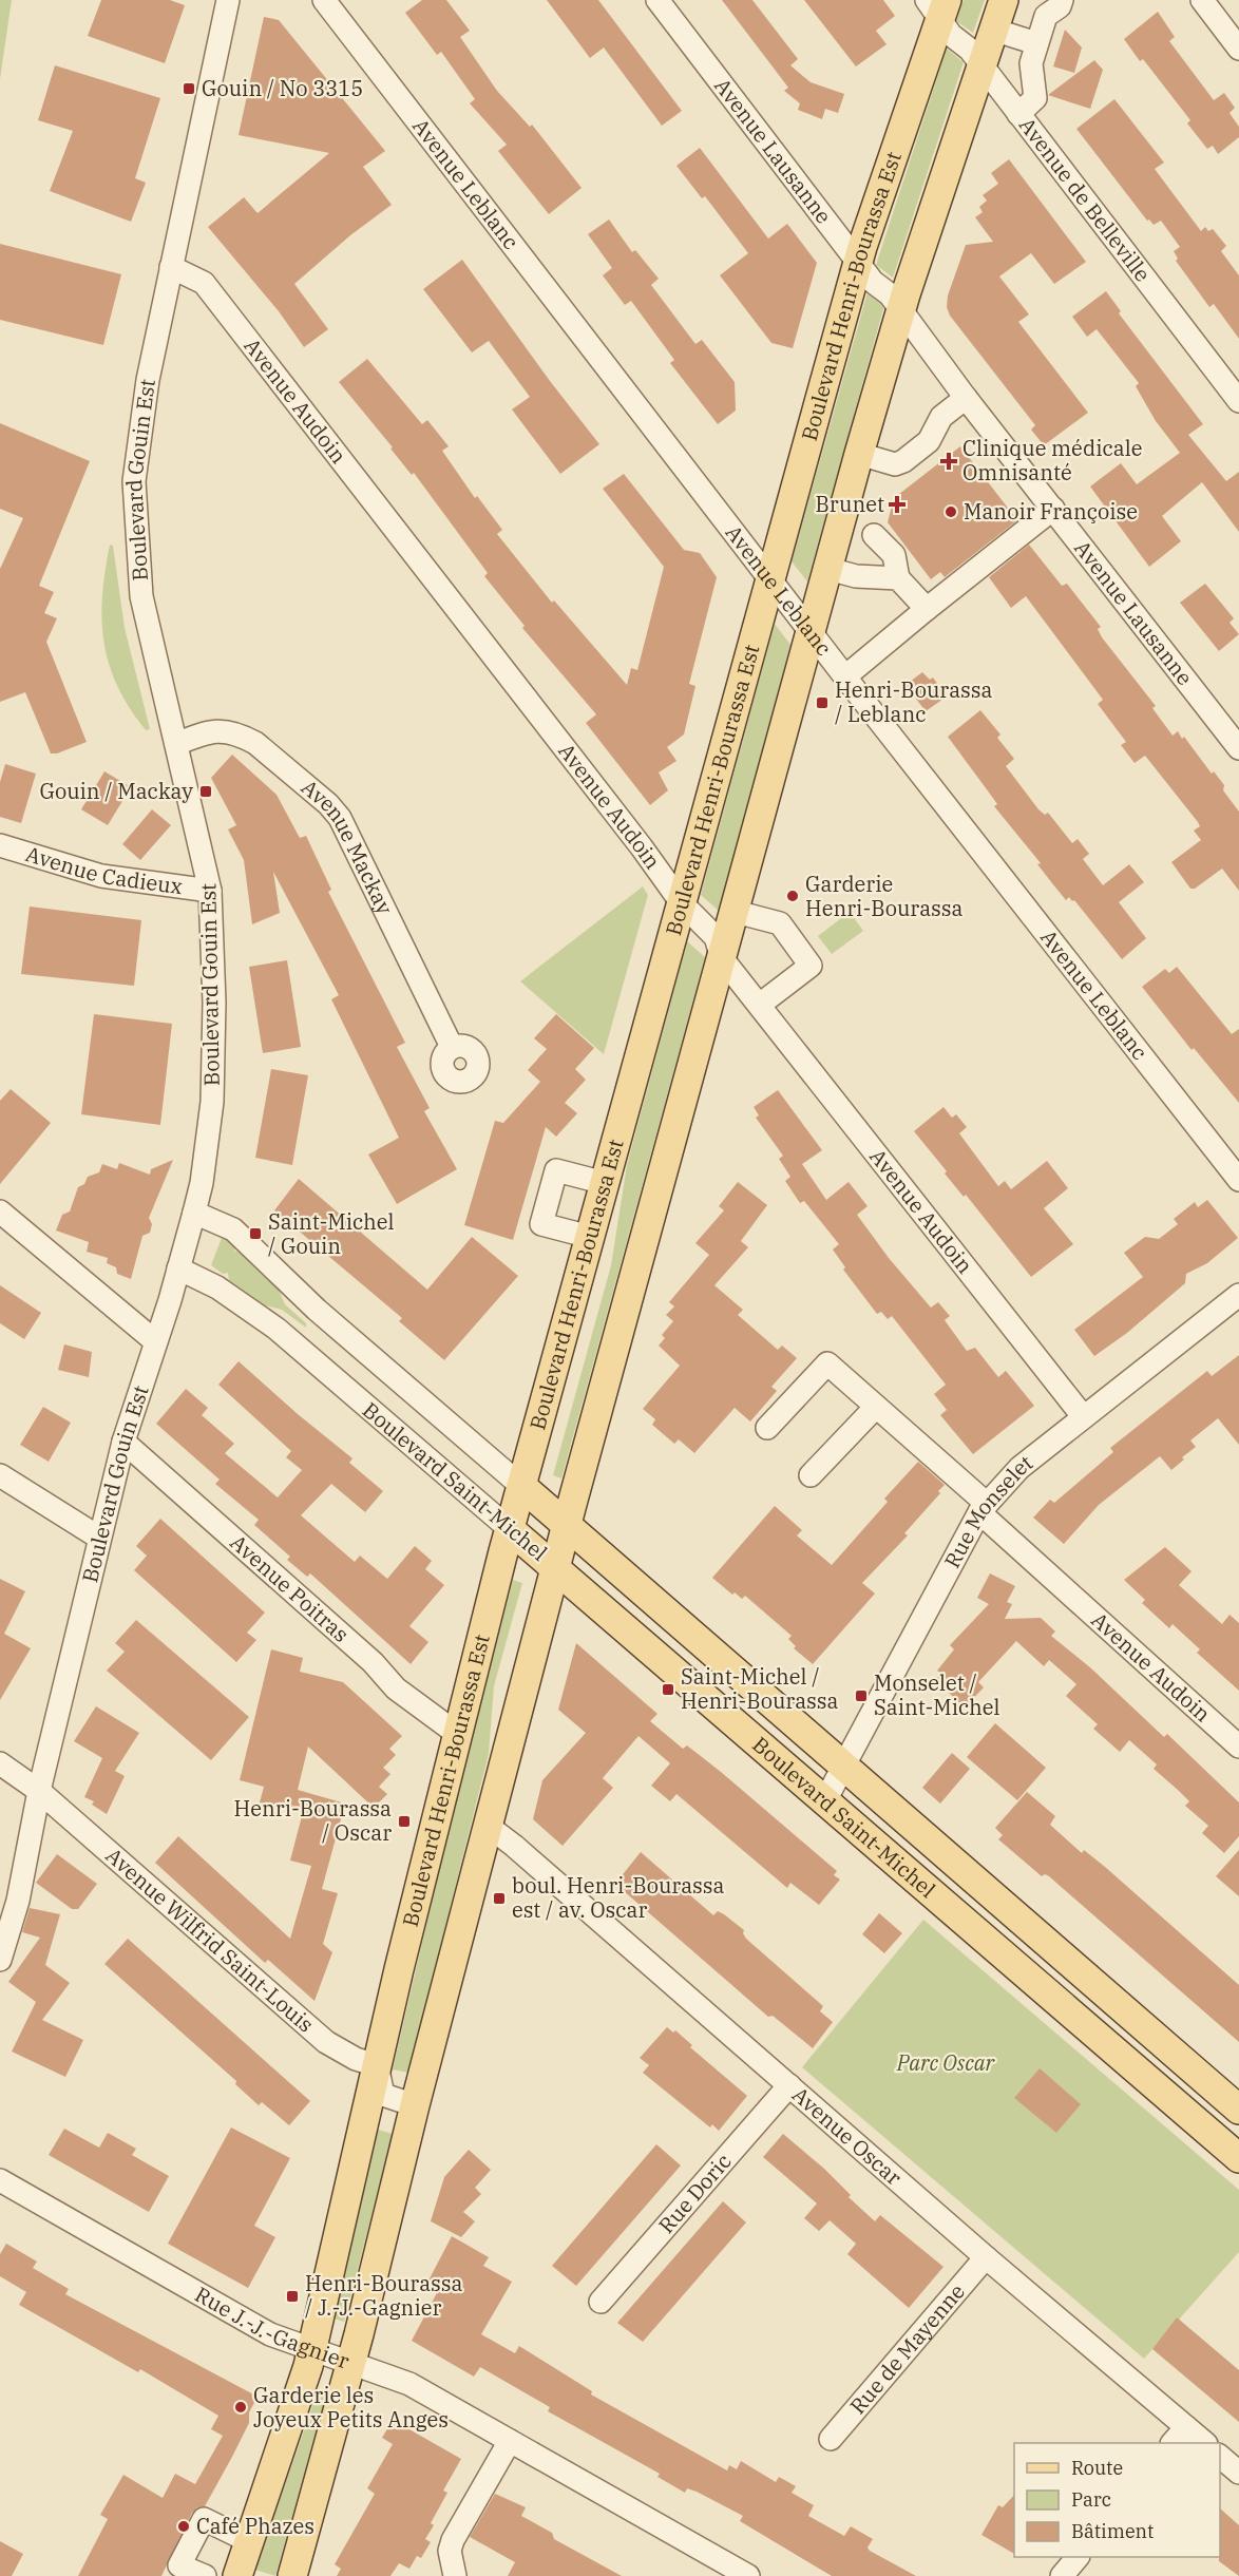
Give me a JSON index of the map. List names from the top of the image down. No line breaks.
{"streets":{"main road":["Boulevard Henri-Bourassa Est","Boulevard Saint-Michel"],"street":["Avenue Lausanne","Avenue Leblanc","Avenue de Belleville","Avenue Audoin","Boulevard Gouin Est","Avenue Mackay","Avenue Cadieux","Rue Monselet","Avenue Poitras","Avenue Wilfrid Saint-Louis","Avenue Oscar","Rue Doric","Rue J.-J.-Gagnier","Rue de Mayenne"]},"crossings":[["Avenue Lausanne","Boulevard Henri-Bourassa Est"],["Avenue Leblanc","Boulevard Henri-Bourassa Est"],["Avenue de Belleville","Boulevard Henri-Bourassa Est"],["Boulevard Henri-Bourassa Est","Avenue Audoin"],["Boulevard Henri-Bourassa Est","Boulevard Saint-Michel"],["Boulevard Henri-Bourassa Est","Avenue Poitras"],["Boulevard Henri-Bourassa Est","Avenue Wilfrid Saint-Louis"],["Boulevard Henri-Bourassa Est","Rue J.-J.-Gagnier"],["Avenue Audoin","Boulevard Gouin Est"],["Avenue Audoin","Rue Monselet"],["Boulevard Gouin Est","Avenue Mackay"],["Boulevard Gouin Est","Avenue Cadieux"],["Boulevard Gouin Est","Boulevard Saint-Michel"],["Boulevard Gouin Est","Avenue Poitras"],["Boulevard Gouin Est","Avenue Wilfrid Saint-Louis"],["Boulevard Saint-Michel","Rue Monselet"],["Avenue Oscar","Rue Doric"],["Avenue Oscar","Rue de Mayenne"]],"parks":["Parc Oscar"],"places":{"transit":["Gouin / No 3315","Henri-Bourassa / Leblanc","Gouin / Mackay","Saint-Michel / Gouin","Saint-Michel / Henri-Bourassa","Monselet / Saint-Michel","Henri-Bourassa / Oscar","boul. Henri-Bourassa est / av. Oscar","Henri-Bourassa / J.-J.-Gagnier"],"health":["Clinique médicale Omnisanté","Brunet"],"other":["Manoir Françoise","Garderie Henri-Bourassa","Garderie les Joyeux Petits Anges","Café Phazes"]},"legend":["Route","Parc","Bâtiment"]}
